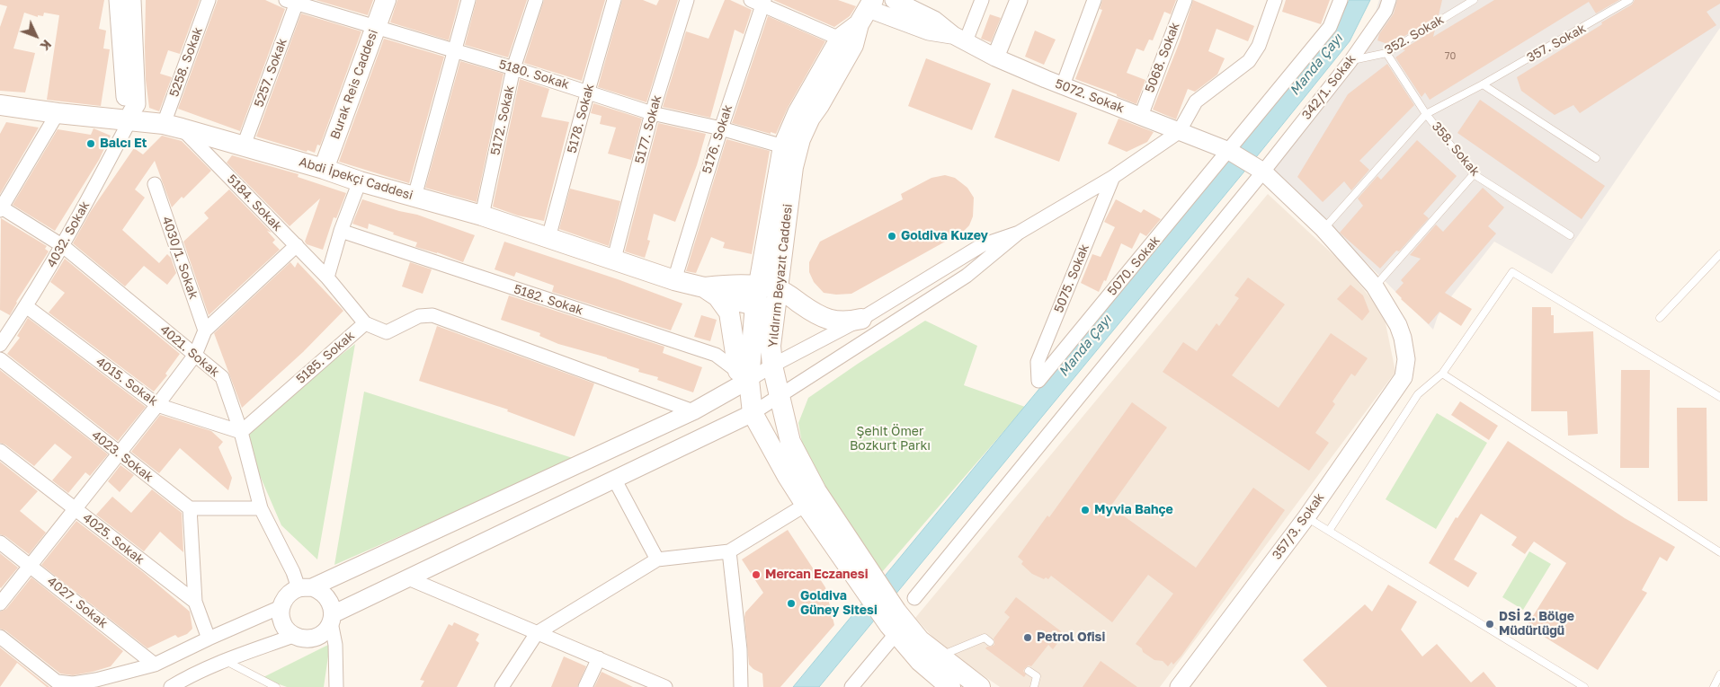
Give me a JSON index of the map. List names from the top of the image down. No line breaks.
{"streets":{"main road":["Burak Reis Caddesi","Abdi İpekçi Caddesi","Yıldırım Beyazıt Caddesi"],"street":["5068. Sokak","5258. Sokak","5257. Sokak","5180. Sokak","342/1. Sokak","5072. Sokak","5178. Sokak","5172. Sokak","5177. Sokak","5176. Sokak","5184. Sokak","4032. Sokak","4030/1. Sokak","5070. Sokak","5075. Sokak","5182. Sokak","4021. Sokak","5185. Sokak","4015. Sokak","4023. Sokak","357/3. Sokak","4025. Sokak","4027. Sokak"],"lane":["352. Sokak","357. Sokak","358. Sokak"]},"crossings":[["352. Sokak","342/1. Sokak"],["352. Sokak","358. Sokak"],["357. Sokak","358. Sokak"],["5068. Sokak","5072. Sokak"],["5258. Sokak","Abdi İpekçi Caddesi"],["5258. Sokak","5184. Sokak"],["5257. Sokak","5180. Sokak"],["5257. Sokak","Abdi İpekçi Caddesi"],["5180. Sokak","Burak Reis Caddesi"],["5180. Sokak","5178. Sokak"],["5180. Sokak","5172. Sokak"],["5180. Sokak","5177. Sokak"],["5180. Sokak","5176. Sokak"],["5180. Sokak","Yıldırım Beyazıt Caddesi"],["Burak Reis Caddesi","Abdi İpekçi Caddesi"],["342/1. Sokak","5072. Sokak"],["5072. Sokak","5070. Sokak"],["5072. Sokak","Yıldırım Beyazıt Caddesi"],["5072. Sokak","357/3. Sokak"],["5178. Sokak","Abdi İpekçi Caddesi"],["5172. Sokak","Abdi İpekçi Caddesi"],["5177. Sokak","Abdi İpekçi Caddesi"],["5176. Sokak","Abdi İpekçi Caddesi"],["Abdi İpekçi Caddesi","5184. Sokak"],["Abdi İpekçi Caddesi","4032. Sokak"],["Abdi İpekçi Caddesi","Yıldırım Beyazıt Caddesi"],["5184. Sokak","5185. Sokak"],["4032. Sokak","4021. Sokak"],["4032. Sokak","4015. Sokak"],["5070. Sokak","5075. Sokak"],["Yıldırım Beyazıt Caddesi","5182. Sokak"],["4021. Sokak","5185. Sokak"],["4021. Sokak","4015. Sokak"],["5185. Sokak","4015. Sokak"]],"water":["Manda Çayı"],"parks":["Şehit Ömer Bozkurt Parkı"],"places":["Balcı Et","Goldiva Kuzey","Myvia Bahçe","Mercan Eczanesi","Goldiva Güney Sitesi","DSİ 2. Bölge Müdürlüğü","Petrol Ofisi"],"house_numbers":["70"],"north":"bottom right"}
